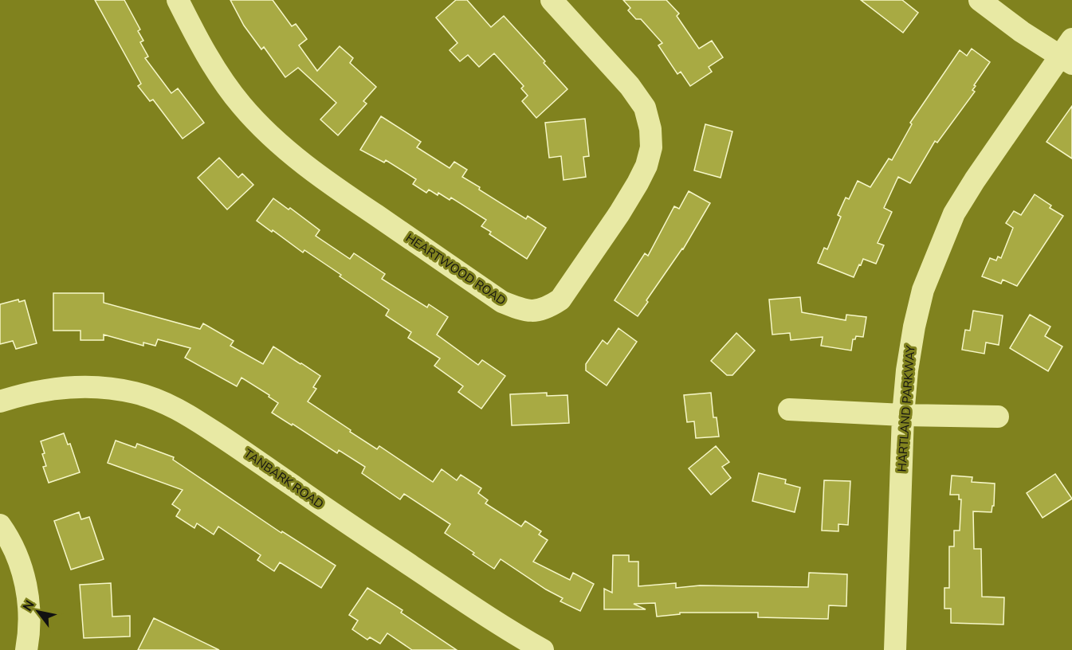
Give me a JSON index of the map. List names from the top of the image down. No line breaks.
{"streets":{"street":["HEARTWOOD ROAD","HARTLAND PARKWAY","TANBARK ROAD"]},"north":"top left"}
